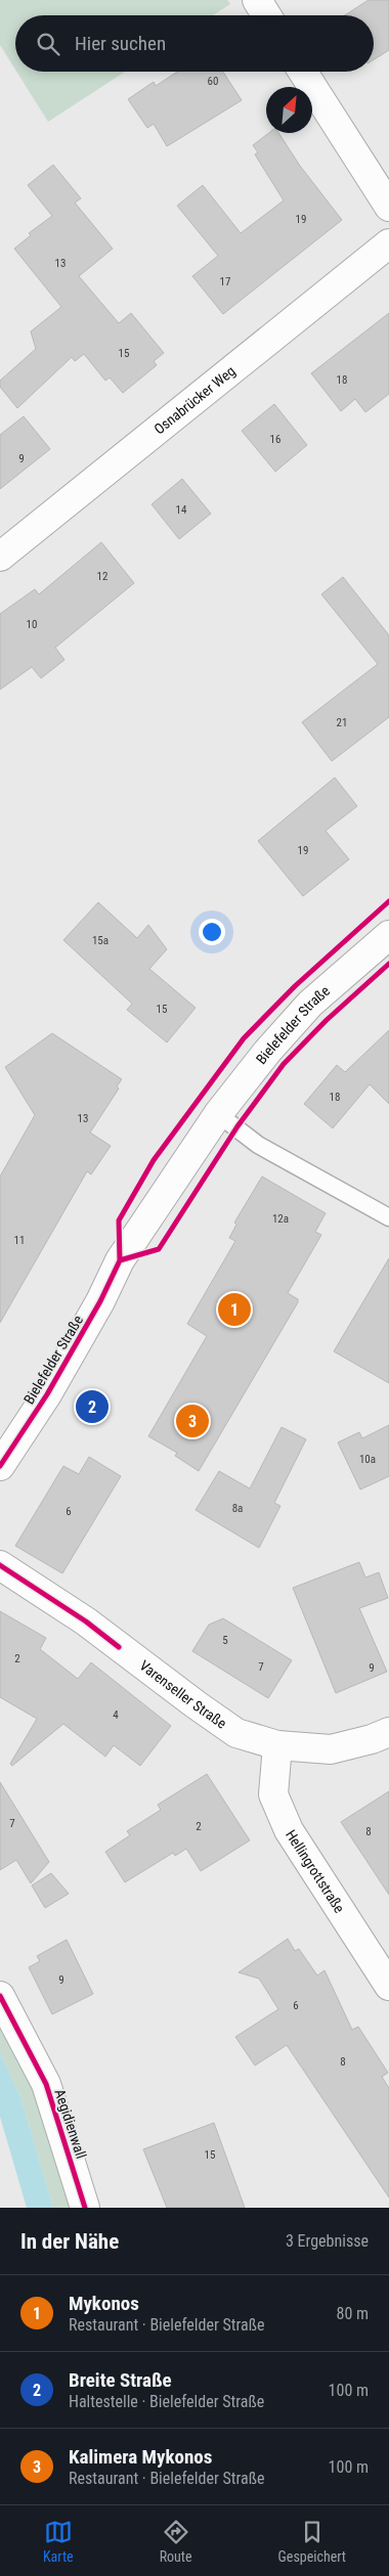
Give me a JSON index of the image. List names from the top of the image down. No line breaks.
{"streets":{"street":["Osnabrücker Weg","Bielefelder Straße","Varenseller Straße","Hellingrottstraße","Aegidienwall"]},"crossings":[["Varenseller Straße","Hellingrottstraße"]],"house_numbers":["60","19","13","17","15","18","16","9","14","12","10","21","19","15a","15","18","13","12a","11","10a","8a","6","5","2","7","9","4","7","2","8","9","6","8","15"],"north":"top right","page":{"search":"Hier suchen","pins":["1","2","3"],"heading":["In der Nähe","3 Ergebnisse"],"list":[{"mark":"1","name":"Mykonos","note":"Restaurant · Bielefelder Straße","value":"80 m"},{"mark":"2","name":"Breite Straße","note":"Haltestelle · Bielefelder Straße","value":"100 m"},{"mark":"3","name":"Kalimera Mykonos","note":"Restaurant · Bielefelder Straße","value":"100 m"}],"nav":["Karte","Route","Gespeichert"]}}
